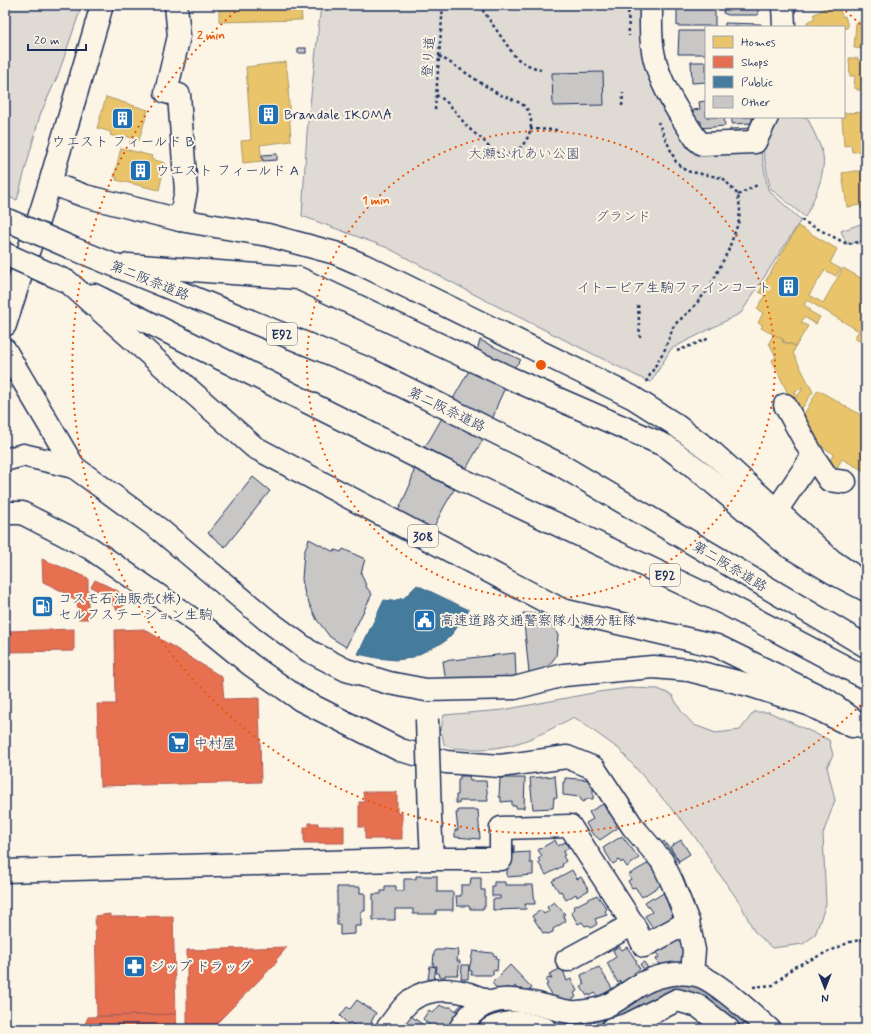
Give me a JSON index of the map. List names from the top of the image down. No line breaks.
{"streets":{"main road":["第二阪奈道路","E92","308"],"path":["登り道"]},"crossings":[["E92","308"]],"parks":["大瀬ふれあい公園","グランド"],"places":{"building":["Brandale IKOMA","ウエスト フィールド B","ウエスト フィールド A","イトーピア生駒ファインコート"],"fuel station":["コスモ石油販売(株) セルフステーション生駒"],"public building":["高速道路交通警察隊小瀬分駐隊"],"supermarket":["中村屋"],"pharmacy":["ジップ ドラッグ"]},"legend":["Homes","Shops","Public","Other"],"scale_bar":"20 m","north":"bottom","rings":["2 min","1 min"]}
